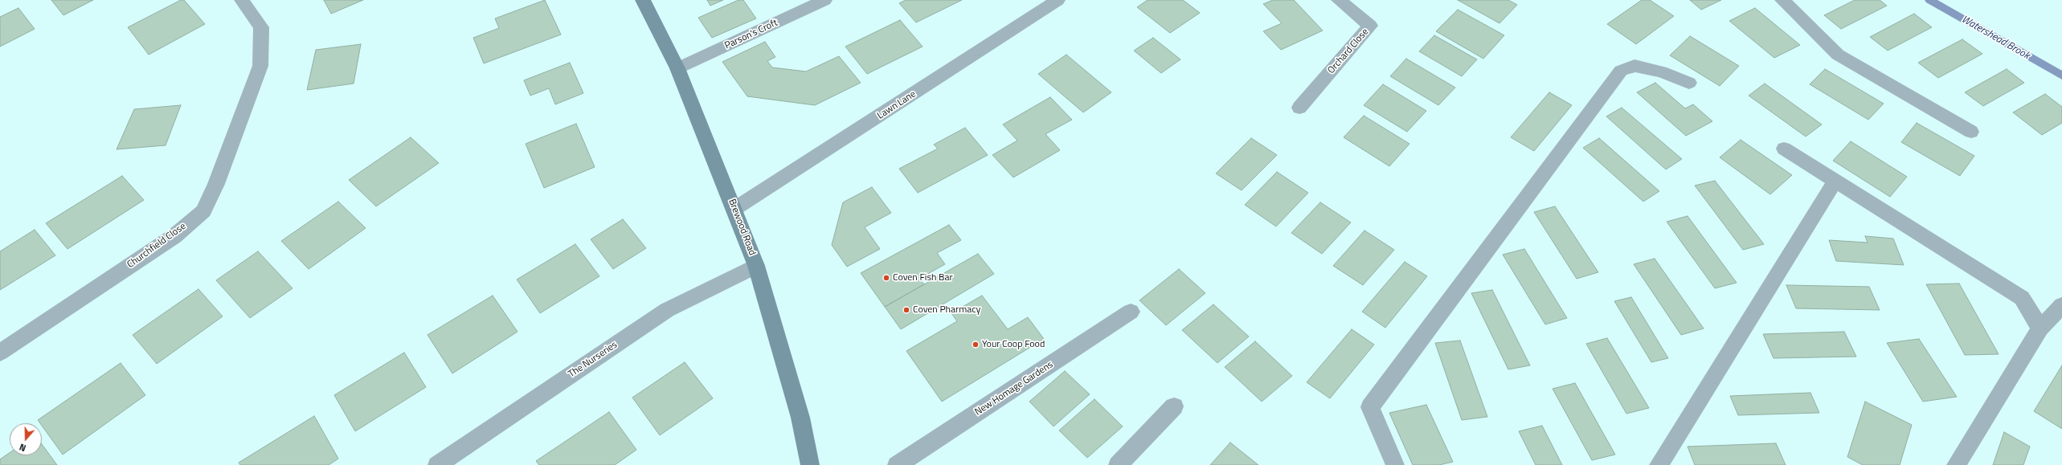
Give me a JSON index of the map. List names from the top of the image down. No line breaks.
{"streets":{"street":["Parson's Croft","Orchard Close","Lawn Lane","Brewood Road","Churchfield Close","The Nurseries","New Homage Gardens"]},"crossings":[["Parson's Croft","Brewood Road"],["Lawn Lane","Brewood Road"],["Brewood Road","The Nurseries"]],"water":["Watershead Brook"],"places":["Coven Fish Bar","Coven Pharmacy","Your Coop Food"],"north":"bottom"}
